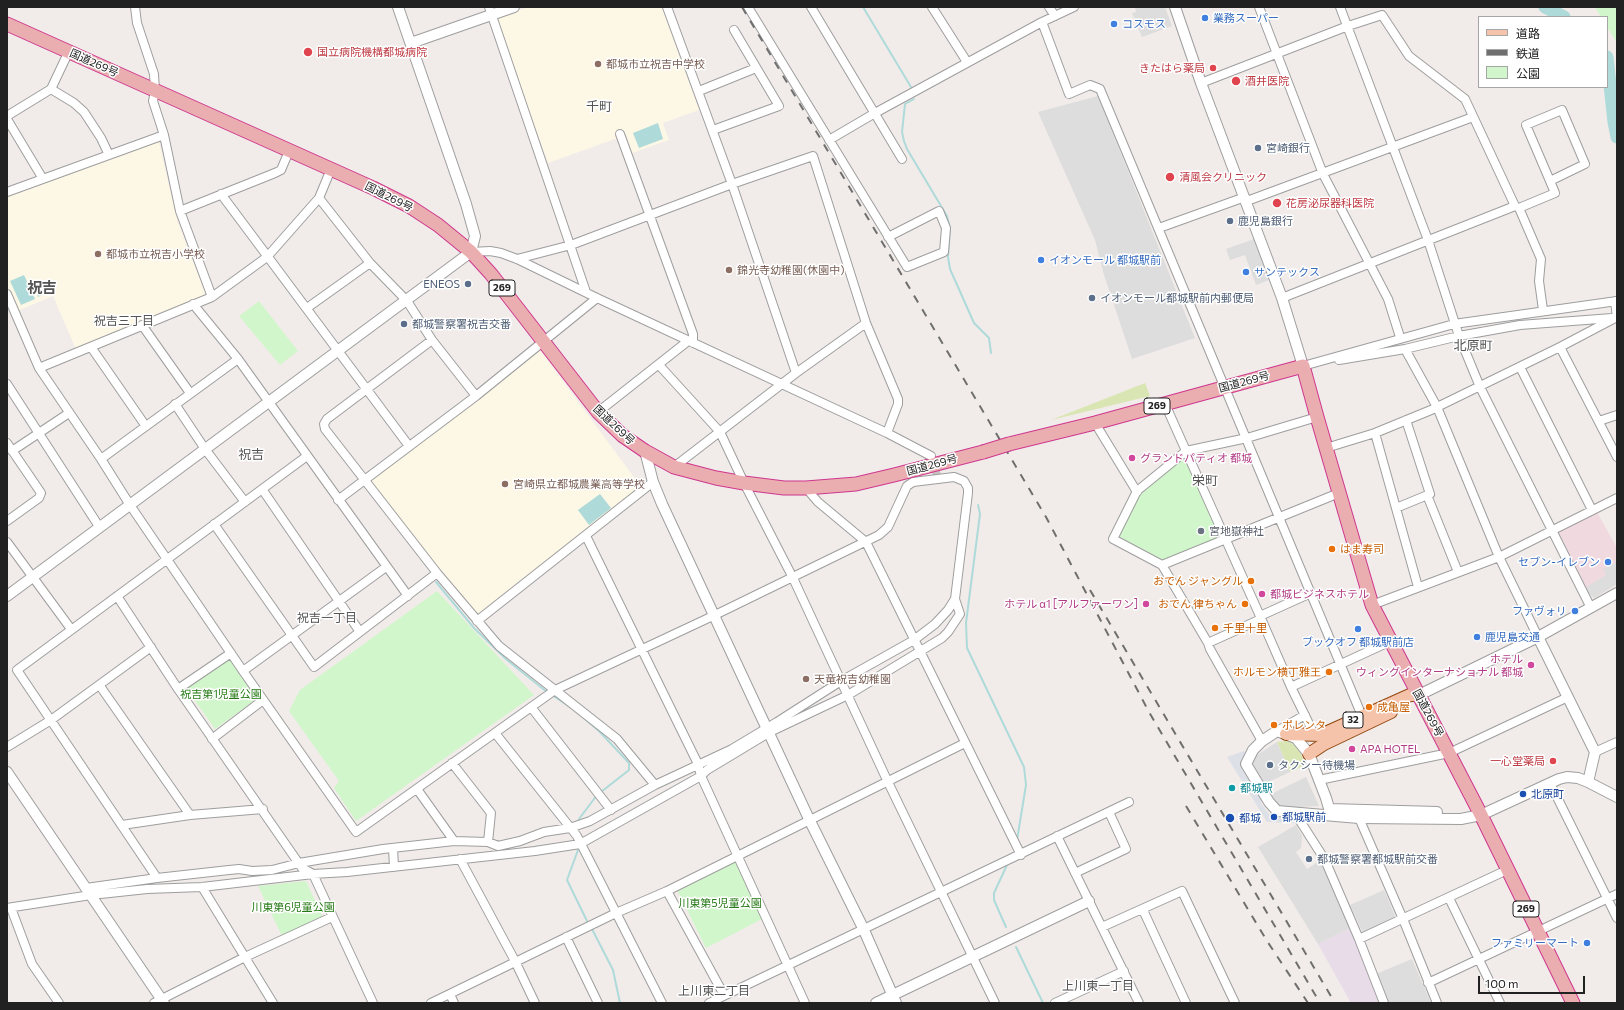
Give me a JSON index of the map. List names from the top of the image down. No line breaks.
{"streets":{"highway":["国道269号","269"],"main road":["32"]},"crossings":[["国道269号","32"]],"districts":["千町","祝吉","祝吉三丁目","北原町","祝吉","栄町","祝吉一丁目","上川東一丁目","上川東二丁目"],"parks":["祝吉第1児童公園","川東第5児童公園","川東第6児童公園"],"places":["業務スーパー","コスモス","国立病院機構都城病院","都城市立祝吉中学校","きたはら薬局","酒井医院","宮崎銀行","清風会クリニック","花房泌尿器科医院","鹿児島銀行","都城市立祝吉小学校","イオンモール 都城駅前","錦光寺幼稚園(休園中)","サンテックス","ENEOS","イオンモール都城駅前内郵便局","都城警察署祝吉交番","グランドパティオ 都城","宮崎県立都城農業高等学校","宮地嶽神社","はま寿司","セブン-イレブン","おでん ジャングル","都城ビジネスホテル","ホテル α1 [アルファーワン]","おでん 律ちゃん","ファヴォリ","千里十里","ブックオフ 都城駅前店","鹿児島交通","ホテル ウィングインターナショナル 都城","ホルモン横丁雅王","天竜祝吉幼稚園","成亀屋","ポレンタ","APA HOTEL","一心堂薬局","タクシー待機場","都城駅","北原町","都城駅前","都城","都城警察署都城駅前交番","ファミリーマート"],"legend":["道路","鉄道","公園"],"scale_bar":"100 m"}
